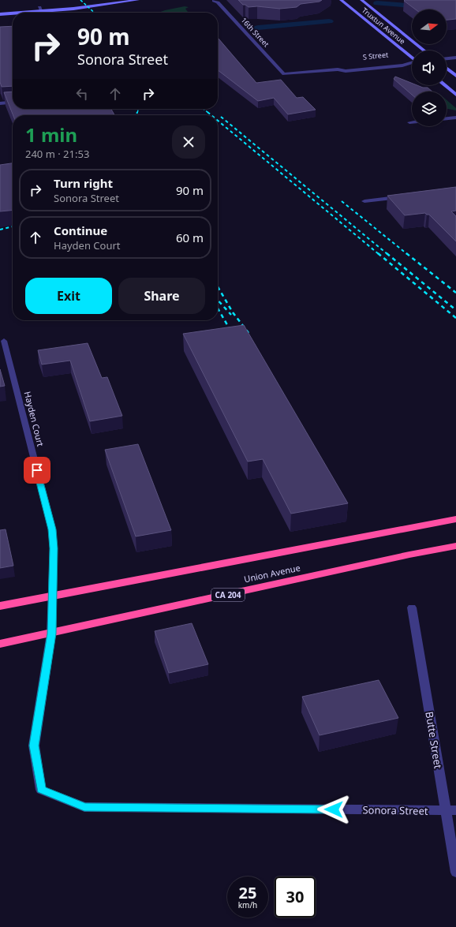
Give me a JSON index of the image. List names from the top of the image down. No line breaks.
{"streets":{"highway":["Union Avenue","CA 204"],"main road":["Truxtun Avenue"],"street":["16th Street","S Street","Hayden Court","Butte Street","Sonora Street"]},"crossings":[["16th Street","S Street"],["Hayden Court","Union Avenue"],["Hayden Court","Sonora Street"],["Union Avenue","Sonora Street"],["Butte Street","Sonora Street"]],"north":"right","page":{"turn":["90 m","Sonora Street"],"heading":["1 min","240 m · 21:53"],"list":[{"name":"Turn right","note":"Sonora Street","value":"90 m"},{"name":"Continue","note":"Hayden Court","value":"60 m"}],"buttons":["Exit","Share"],"speed":"25 km/h","limit":"30"}}
